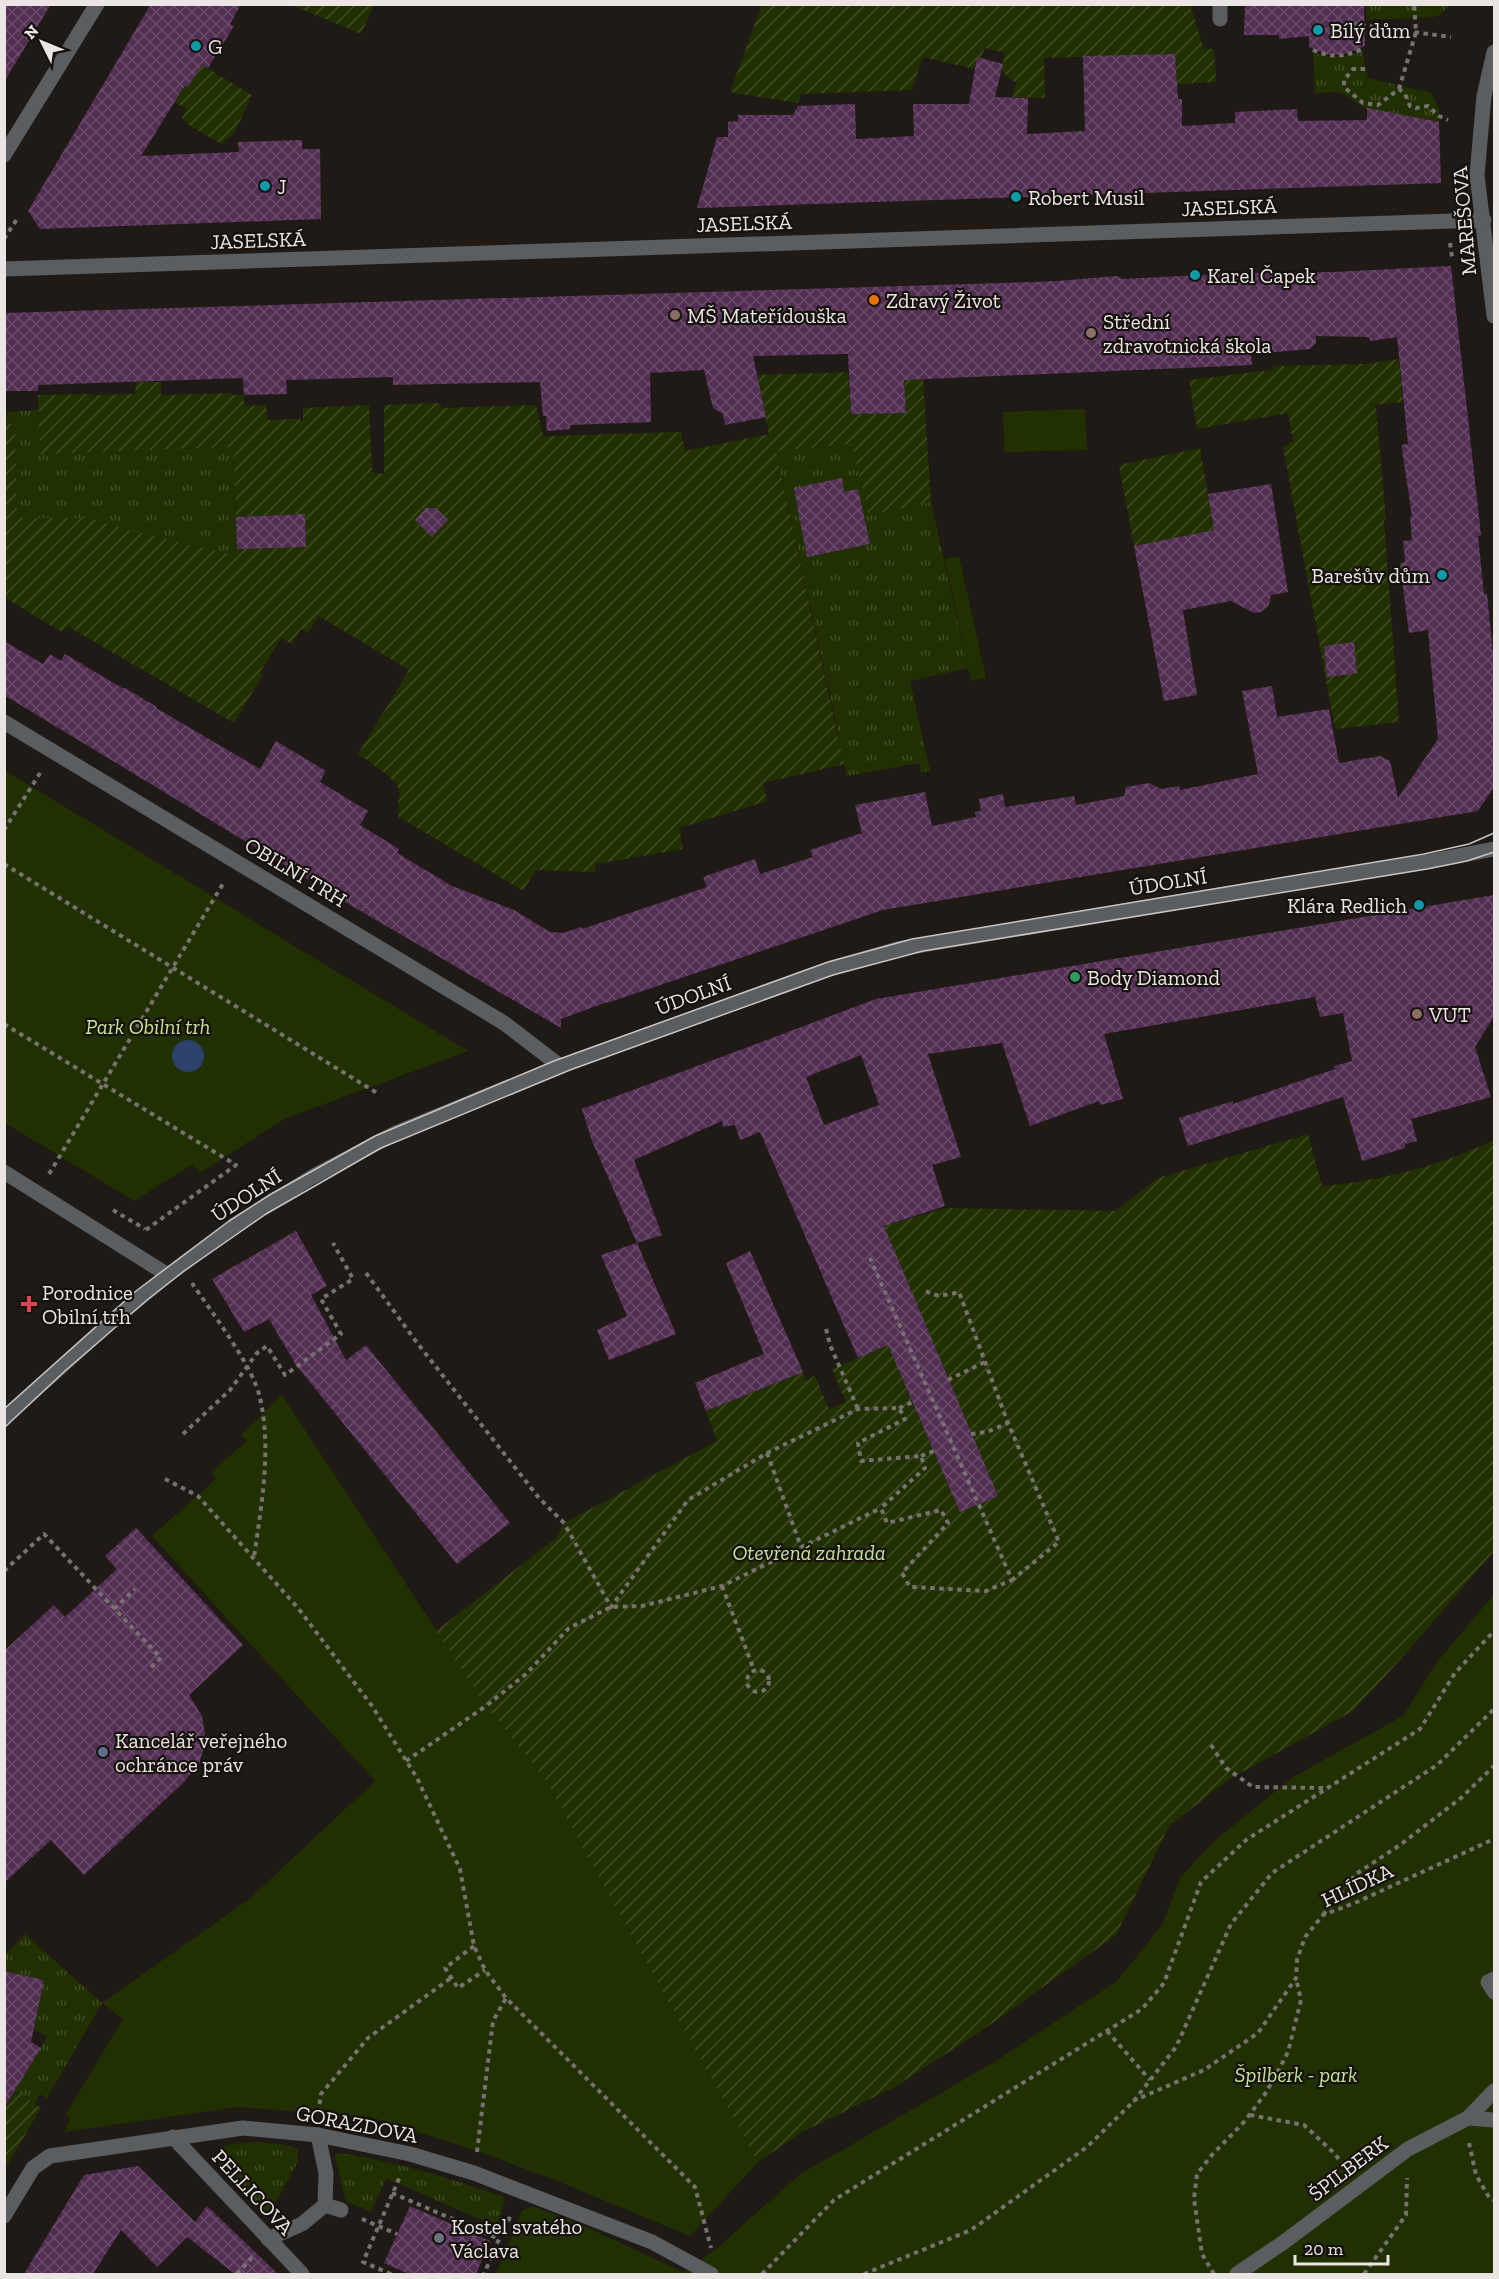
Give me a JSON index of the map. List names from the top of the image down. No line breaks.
{"streets":{"street":["JASELSKÁ","MAREŠOVA","OBILNÍ TRH","ÚDOLNÍ","GORAZDOVA","ŠPILBERK","PELLICOVA"],"path":["HLÍDKA"]},"crossings":[["JASELSKÁ","MAREŠOVA"],["OBILNÍ TRH","ÚDOLNÍ"],["GORAZDOVA","PELLICOVA"]],"parks":["Park Obilní trh","Otevřená zahrada","Špilberk - park"],"places":{"other":["Bílý dům","G","J","Robert Musil","Karel Čapek","Zdravý Život","MŠ Mateřídouška","Střední zdravotnická škola","Barešův dům","Klára Redlich","Body Diamond","VUT","Kancelář veřejného ochránce práv","Kostel svatého Václava"],"health":["Porodnice Obilní trh"]},"scale_bar":"20 m","north":"top left"}
